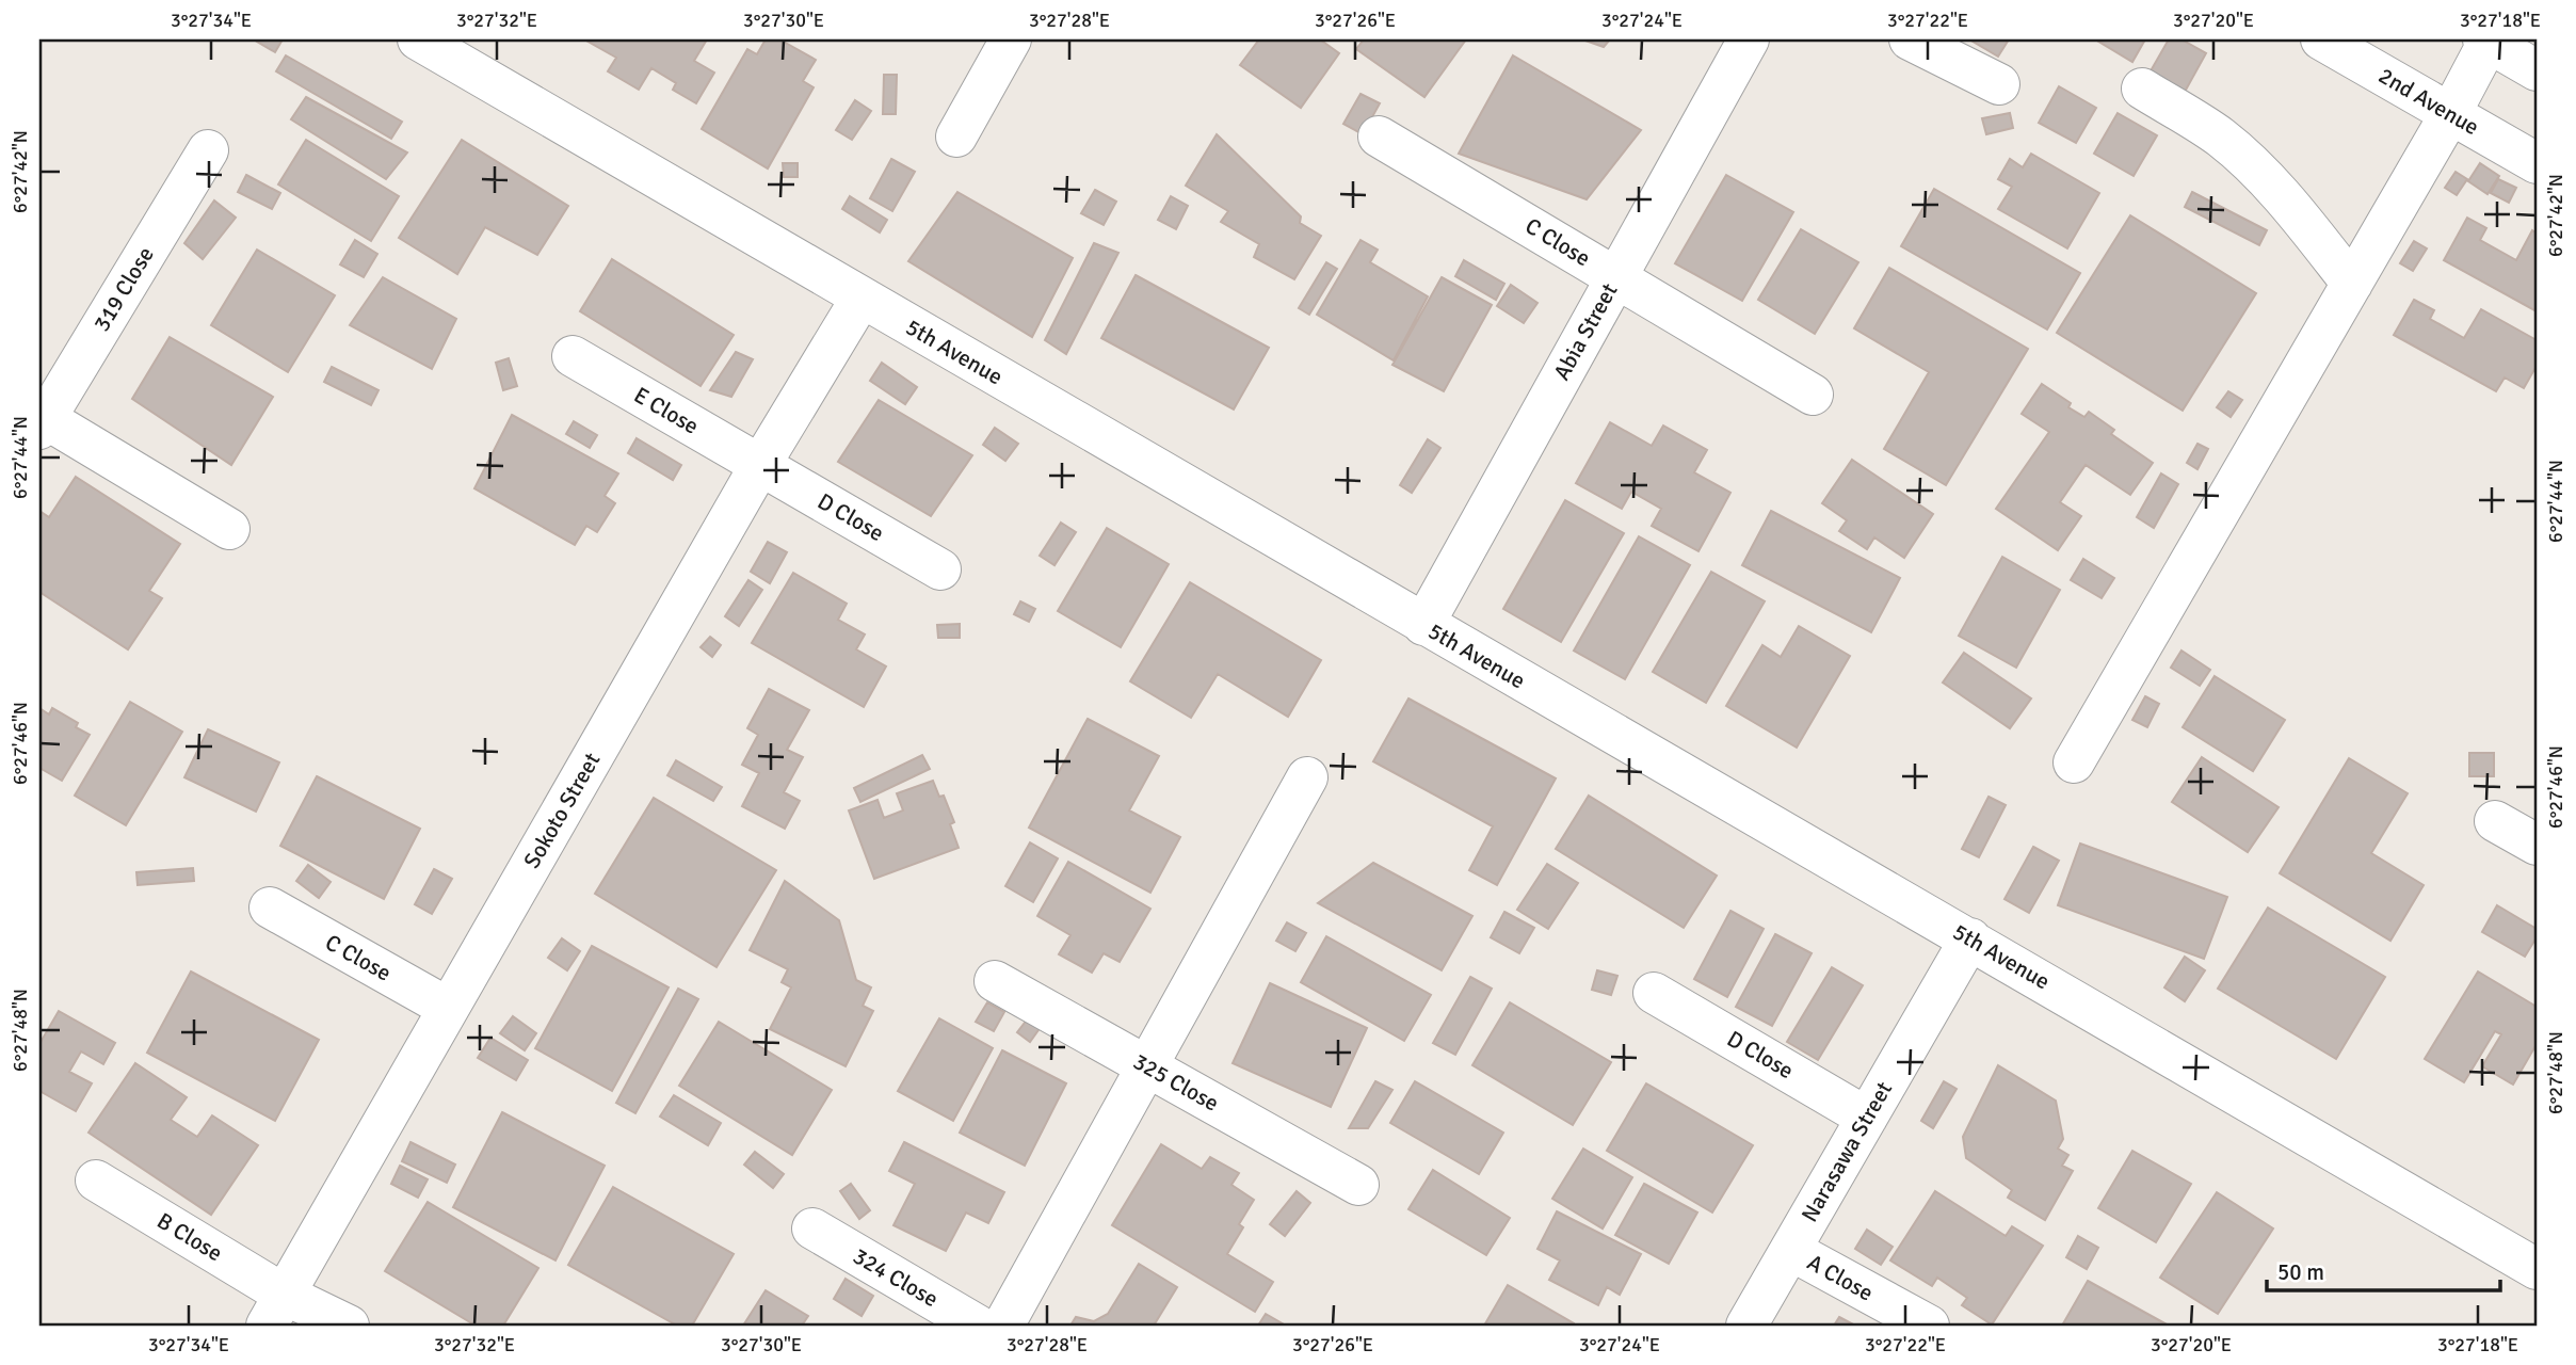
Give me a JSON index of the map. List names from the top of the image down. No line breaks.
{"streets":{"street":["2nd Avenue","C Close","319 Close","Abia Street","5th Avenue","E Close","D Close","Sokoto Street","325 Close","Narasawa Street","B Close","324 Close","A Close"]},"crossings":[["C Close","Abia Street"],["C Close","Sokoto Street"],["Abia Street","5th Avenue"],["5th Avenue","Sokoto Street"],["5th Avenue","Narasawa Street"],["E Close","D Close"],["E Close","Sokoto Street"],["D Close","Sokoto Street"],["D Close","Narasawa Street"],["Sokoto Street","B Close"],["Narasawa Street","A Close"]],"scale_bar":"50 m","coordinates":["3°27'34\"E","3°27'32\"E","3°27'30\"E","3°27'28\"E","3°27'26\"E","3°27'24\"E","3°27'22\"E","3°27'20\"E","3°27'18\"E","6°27'42\"N","6°27'44\"N","6°27'46\"N","6°27'48\"N"]}
